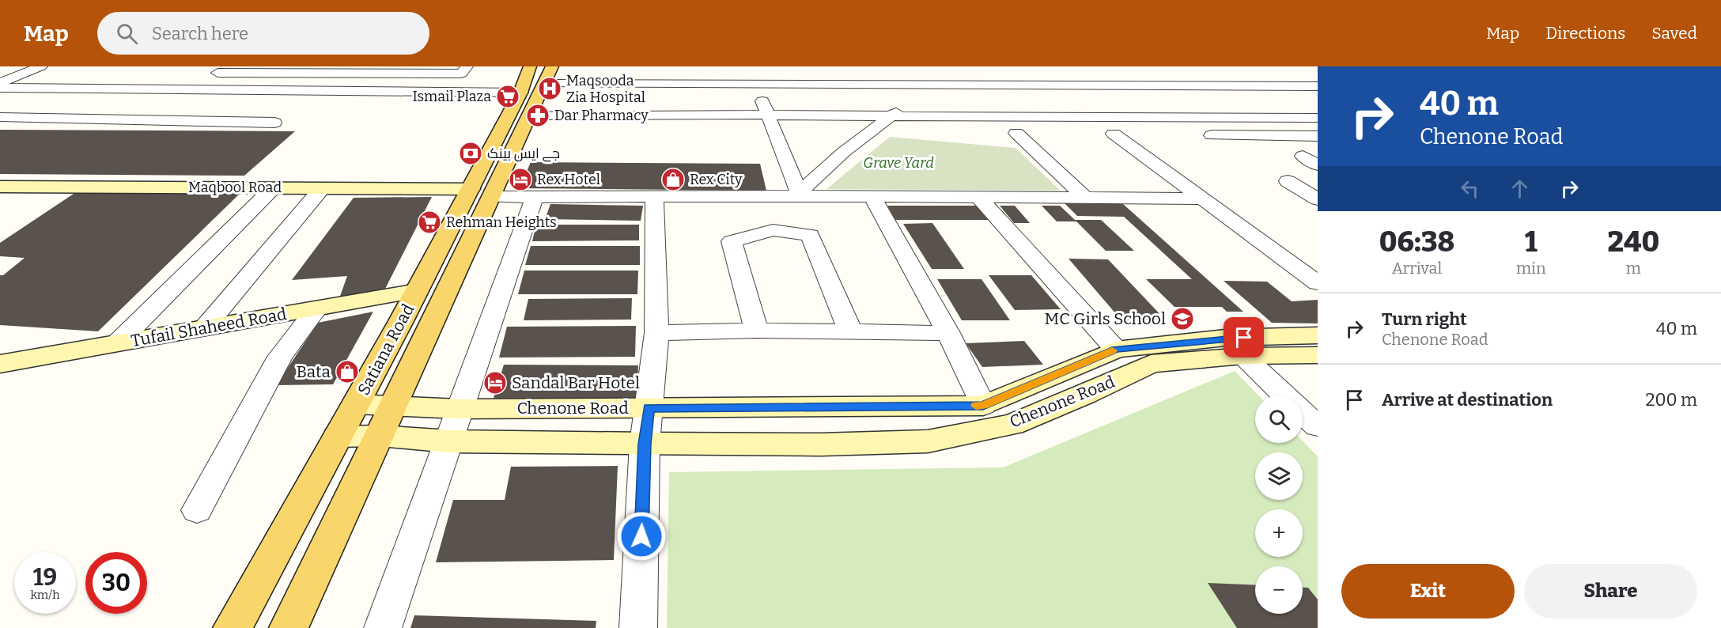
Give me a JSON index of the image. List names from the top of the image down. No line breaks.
{"streets":{"main road":["Satiana Road"],"street":["Maqbool Road","Tufail Shaheed Road","Chenone Road"]},"crossings":[["Maqbool Road","Satiana Road"],["Tufail Shaheed Road","Satiana Road"],["Satiana Road","Chenone Road"]],"parks":["Grave Yard"],"places":{"hospital":["Maqsooda Zia Hospital"],"supermarket":["Ismail Plaza","Rehman Heights"],"pharmacy":["Dar Pharmacy"],"bank":["جے ایس بینک"],"hotel":["Rex Hotel","Sandal Bar Hotel"],"shop":["Rex City","Bata"],"school or university":["MC Girls School"]},"page":{"header":"Map","search":"Search here","nav":["Map","Directions","Saved"],"turn":["40 m","Chenone Road"],"eta":["06:38","Arrival","1","min","240","m"],"list":[{"name":"Turn right","note":"Chenone Road","value":"40 m"},{"name":"Arrive at destination","value":"200 m"}],"map_buttons":["+","−"],"speed":"19 km/h","limit":"30","buttons":["Exit","Share"]}}
